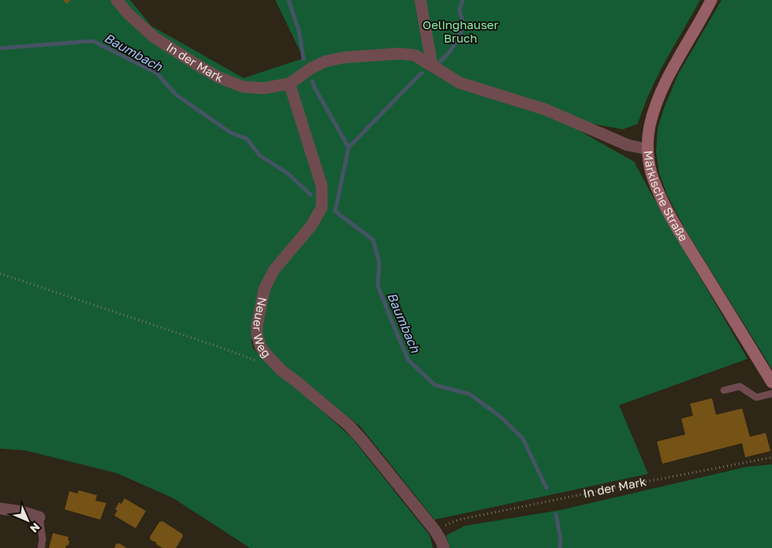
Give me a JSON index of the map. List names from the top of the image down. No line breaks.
{"streets":{"main road":["Märkische Straße"],"street":["In der Mark","Neuer Weg"]},"crossings":[["In der Mark","Neuer Weg"]],"water":["Baumbach"],"parks":["Oelinghauser Bruch"],"north":"bottom right"}
